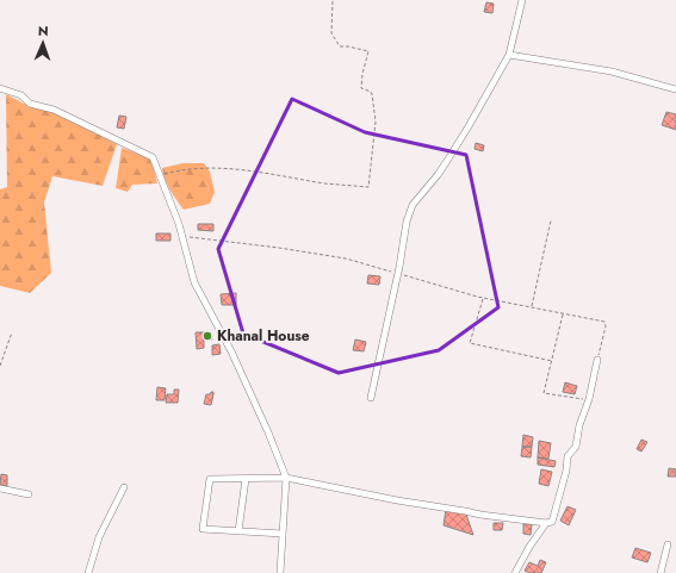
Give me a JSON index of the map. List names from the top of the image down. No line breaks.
{"places":["Khanal House"],"north":"top"}
